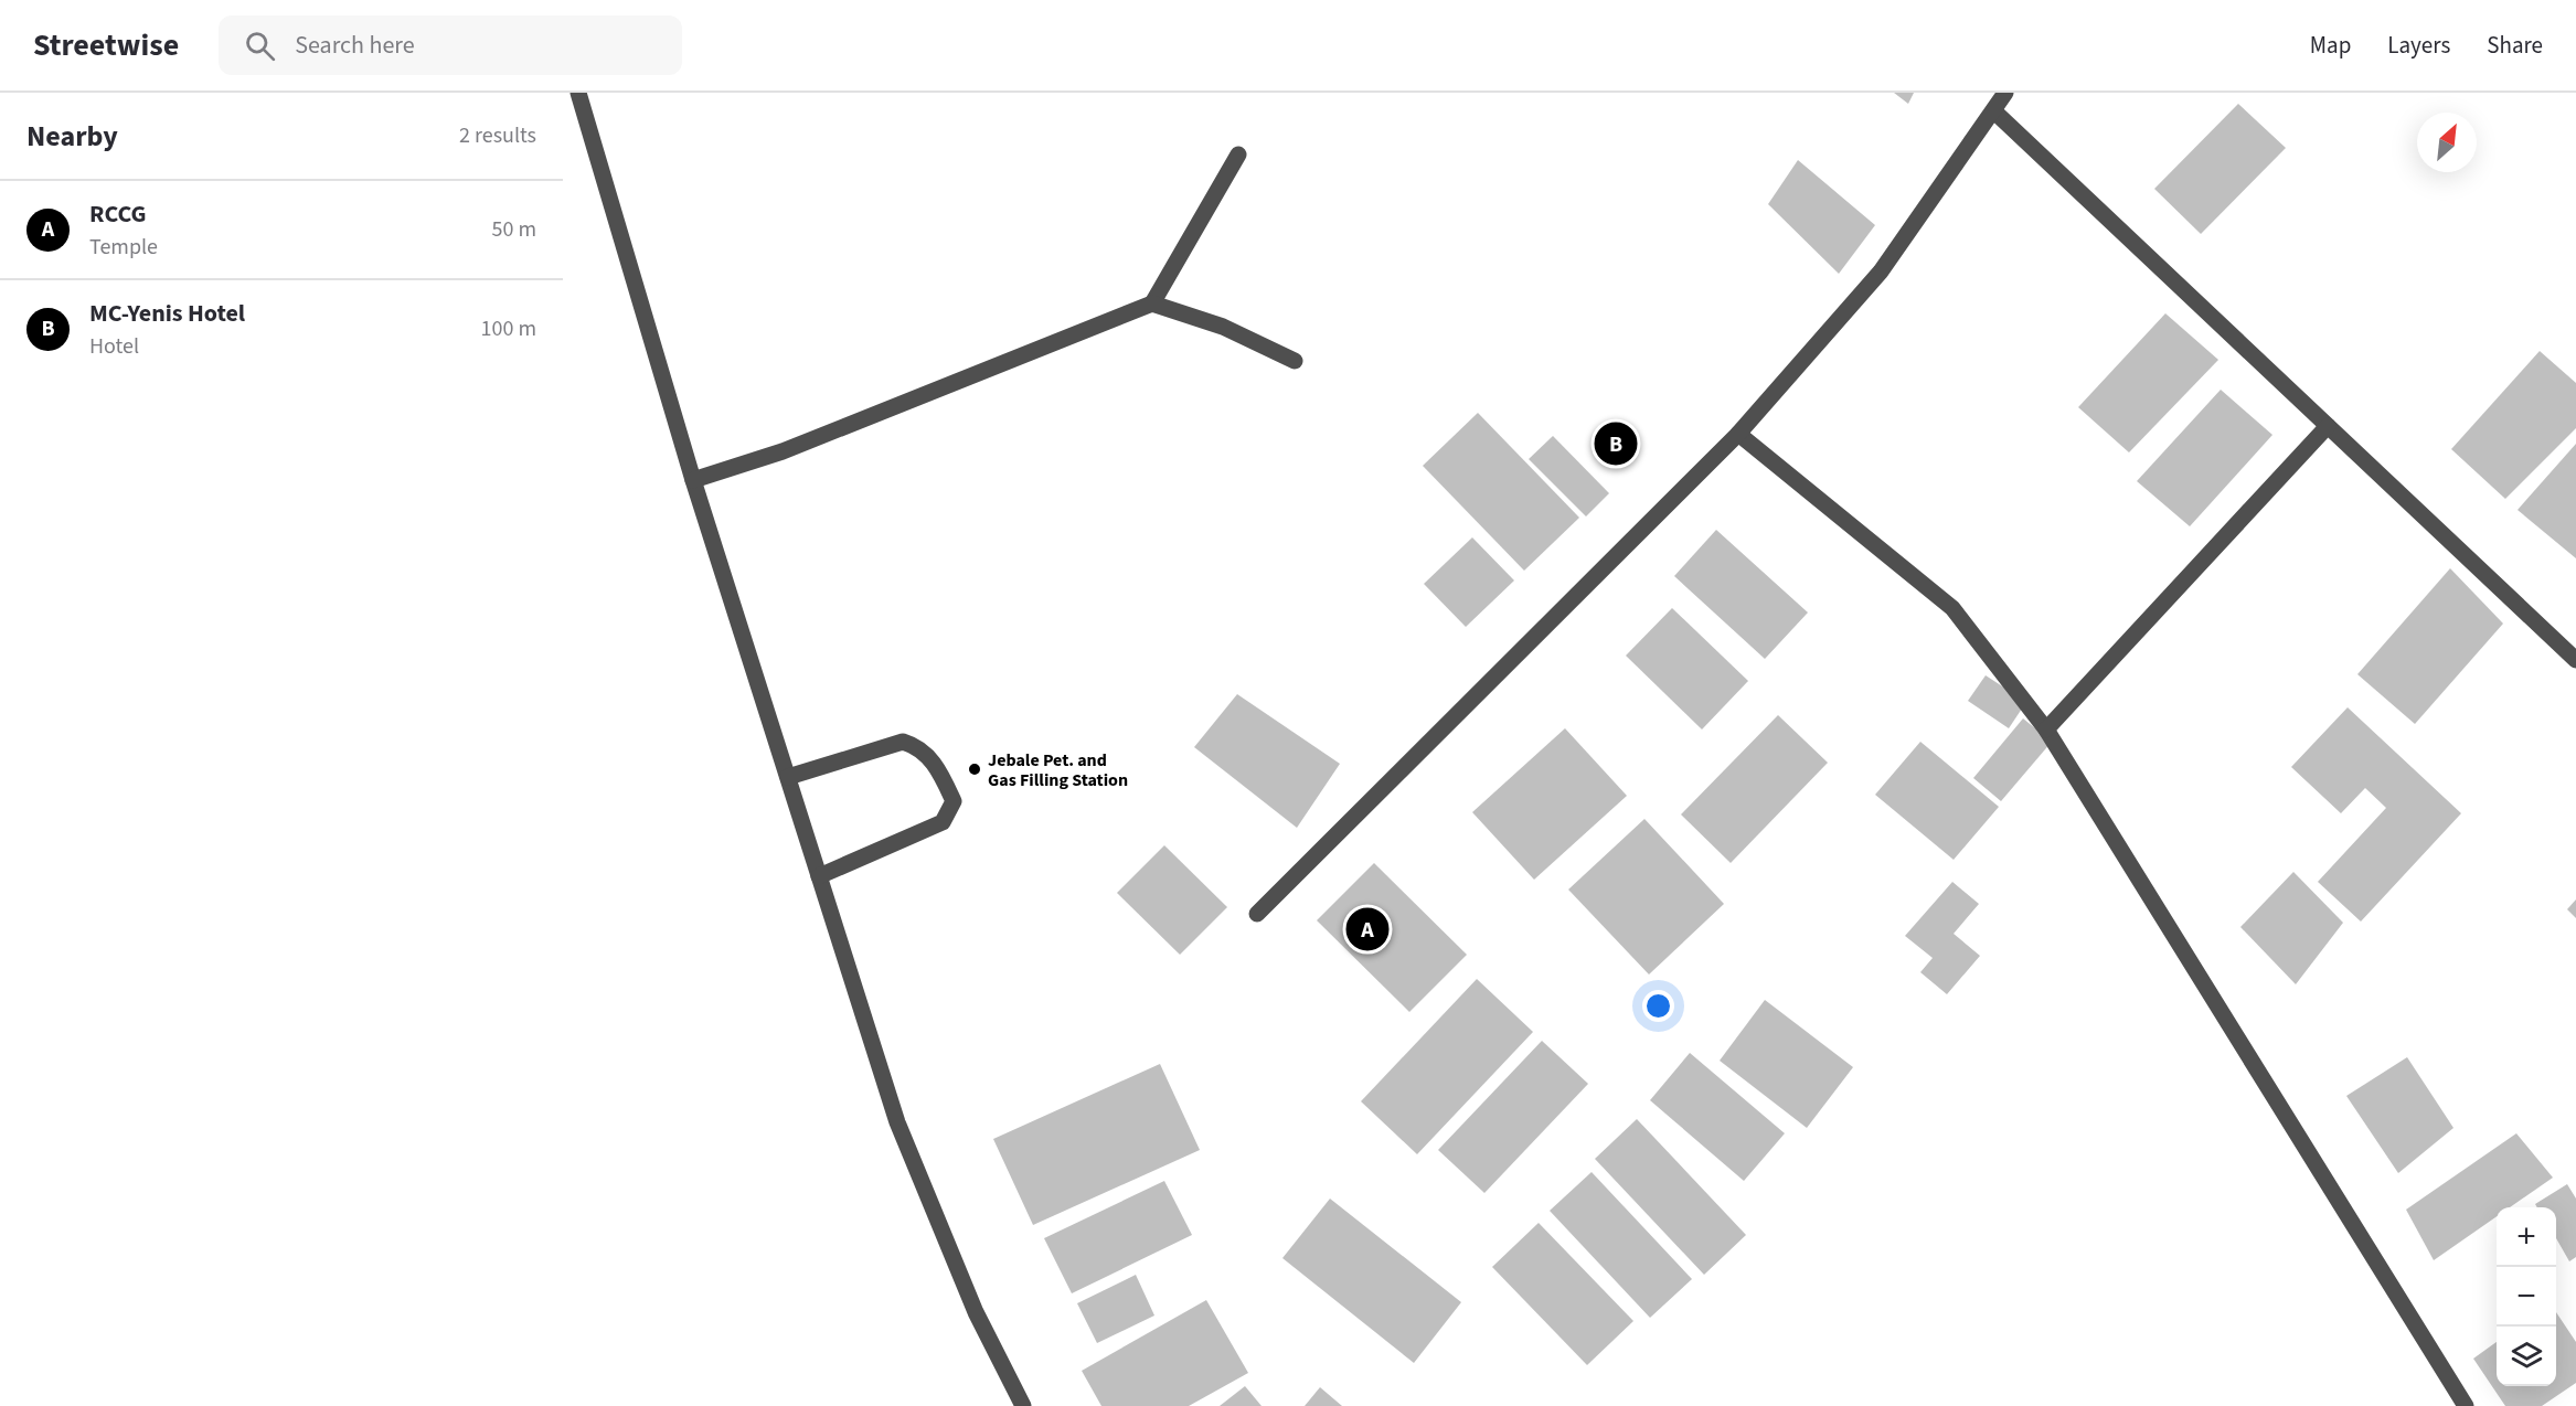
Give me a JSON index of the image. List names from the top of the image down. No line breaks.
{"places":["Jebale Pet. and Gas Filling Station"],"north":"top right","page":{"header":"Streetwise","search":"Search here","nav":["Map","Layers","Share"],"heading":["Nearby","2 results"],"list":[{"mark":"A","name":"RCCG","note":"Temple","value":"50 m"},{"mark":"B","name":"MC-Yenis Hotel","note":"Hotel","value":"100 m"}],"pins":["B","A"],"map_buttons":["+","−"]}}
